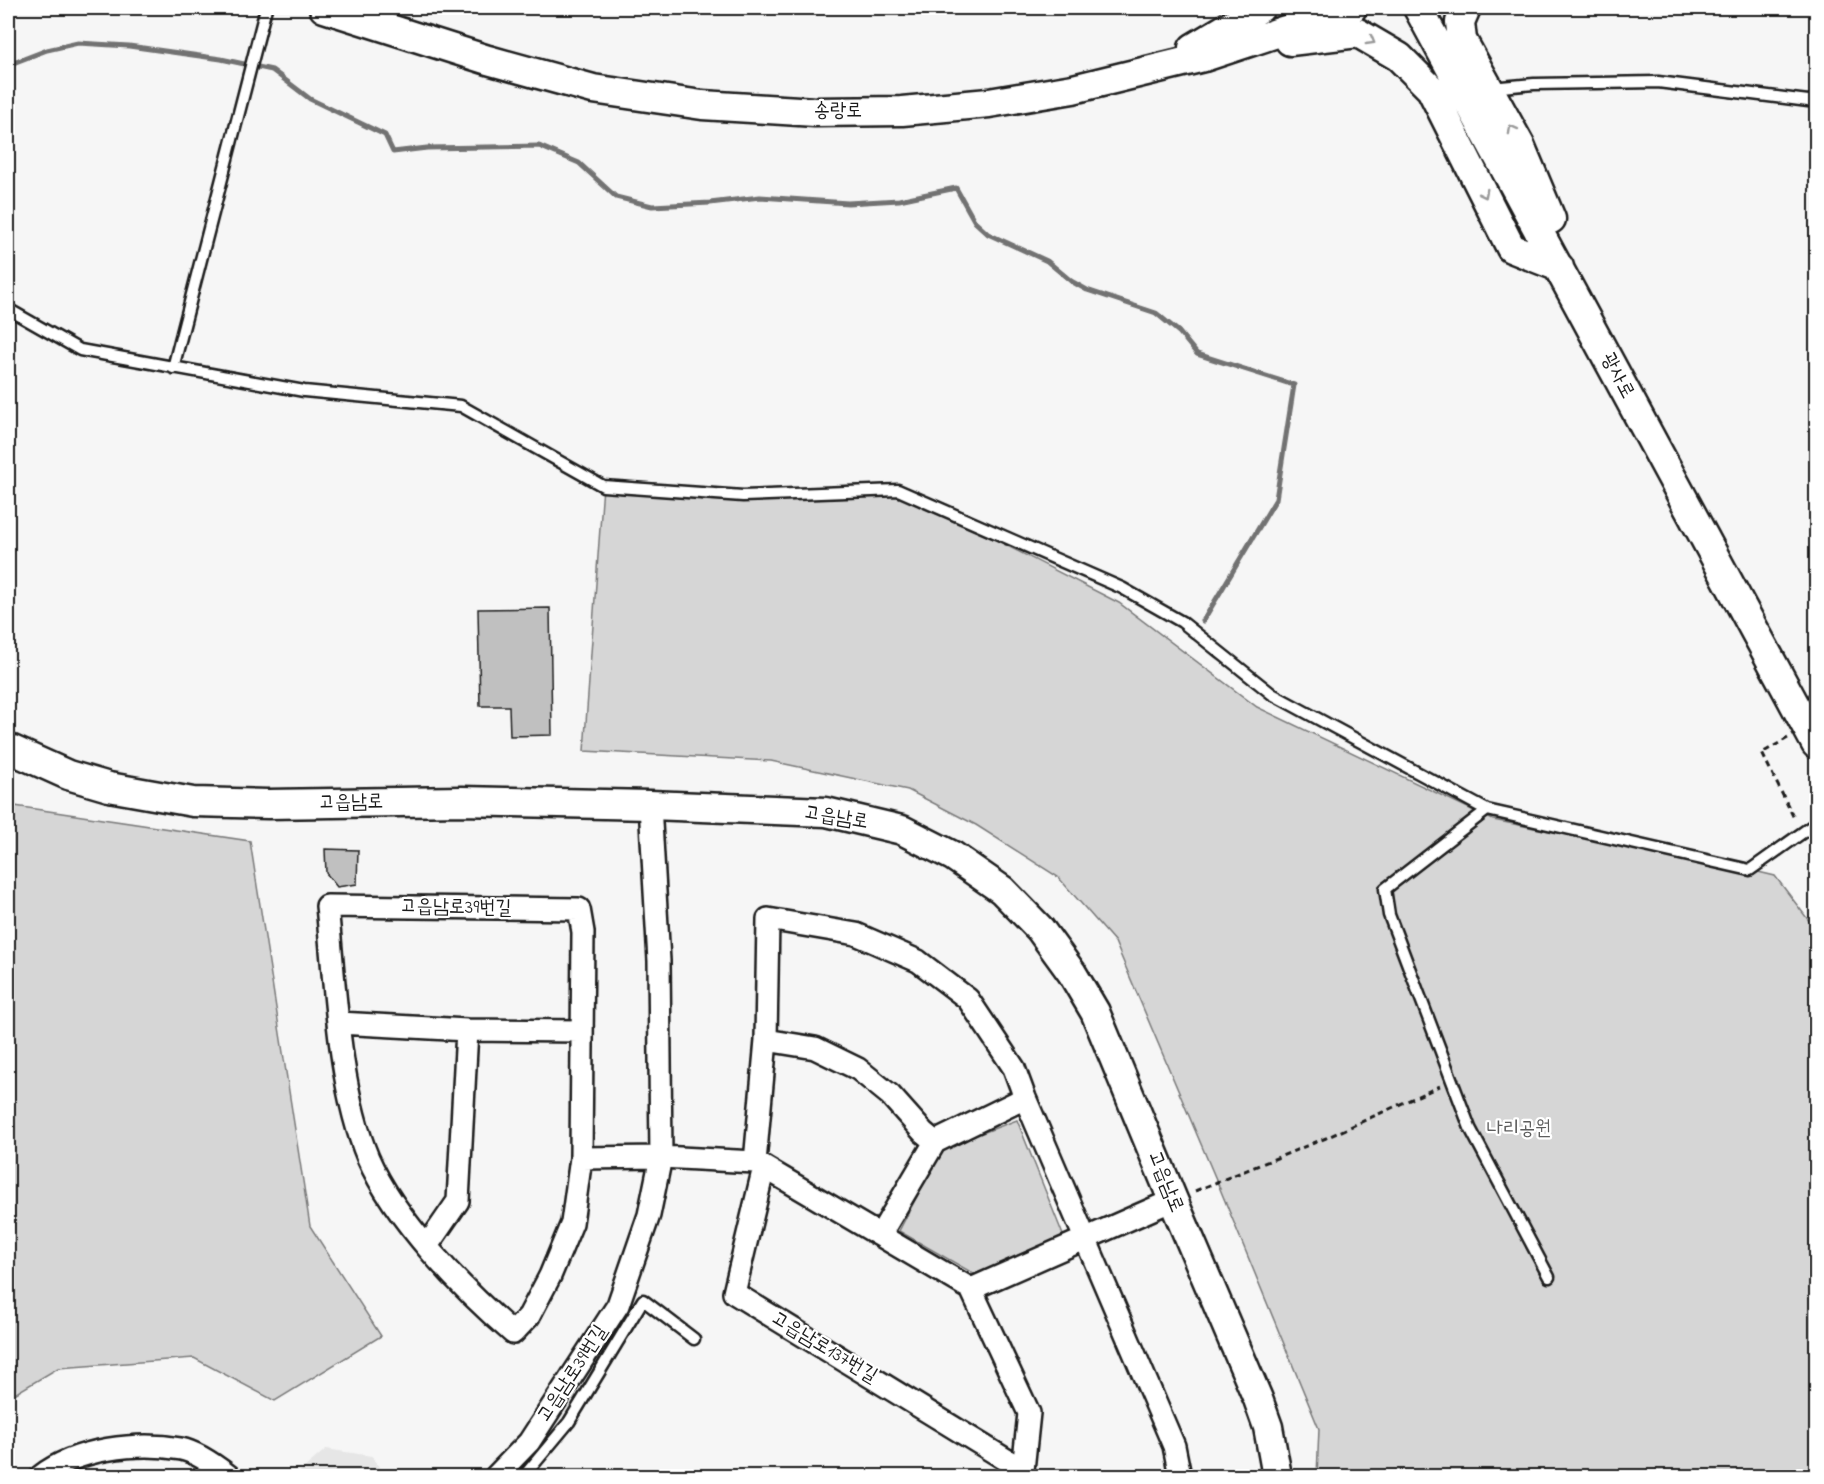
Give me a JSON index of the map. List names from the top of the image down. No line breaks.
{"streets":{"street":["송랑로","광사로","고읍남로","고읍남로39번길","고읍남로137번길"]},"crossings":[["고읍남로","고읍남로39번길"]],"parks":["나리공원"]}
